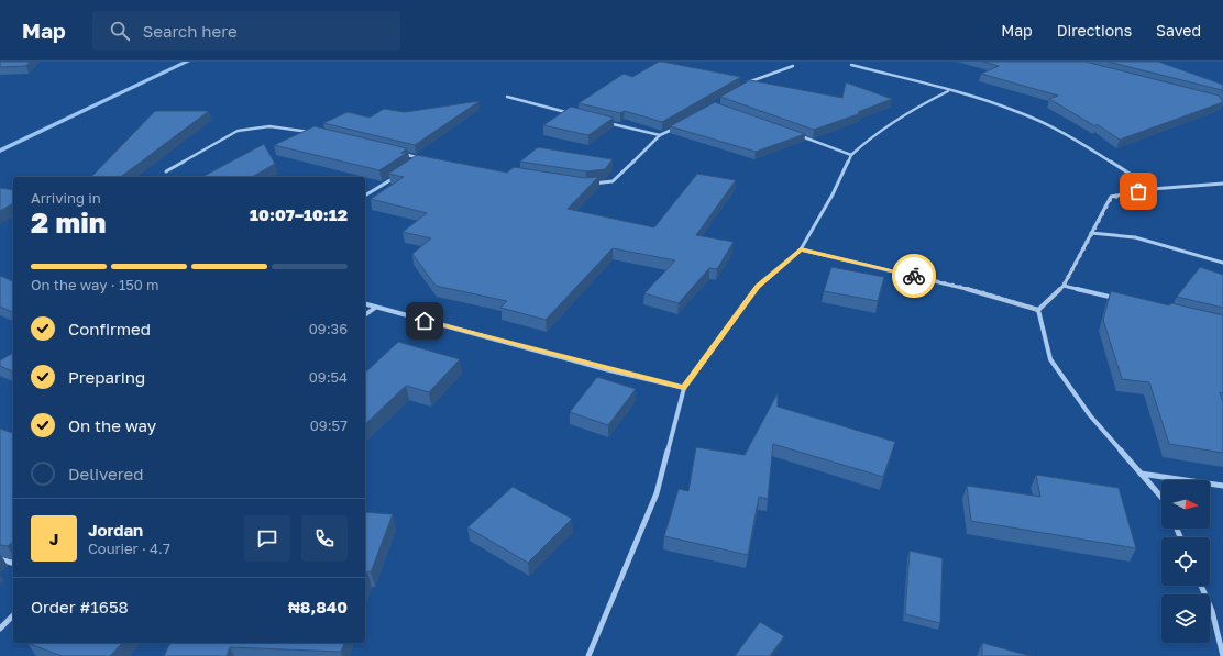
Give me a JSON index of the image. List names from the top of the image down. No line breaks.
{"north":"right","page":{"header":"Map","search":"Search here","nav":["Map","Directions","Saved"],"heading":["2 min","Arriving in","10:07–10:12"],"panel":["Jordan","Courier · 4.7","Order #1658","₦8,840"],"bar":"On the way · 150 m","list":[["Confirmed","09:36"],["Preparing","09:54"],["On the way","09:57"],"Delivered"],"round":"J"}}
